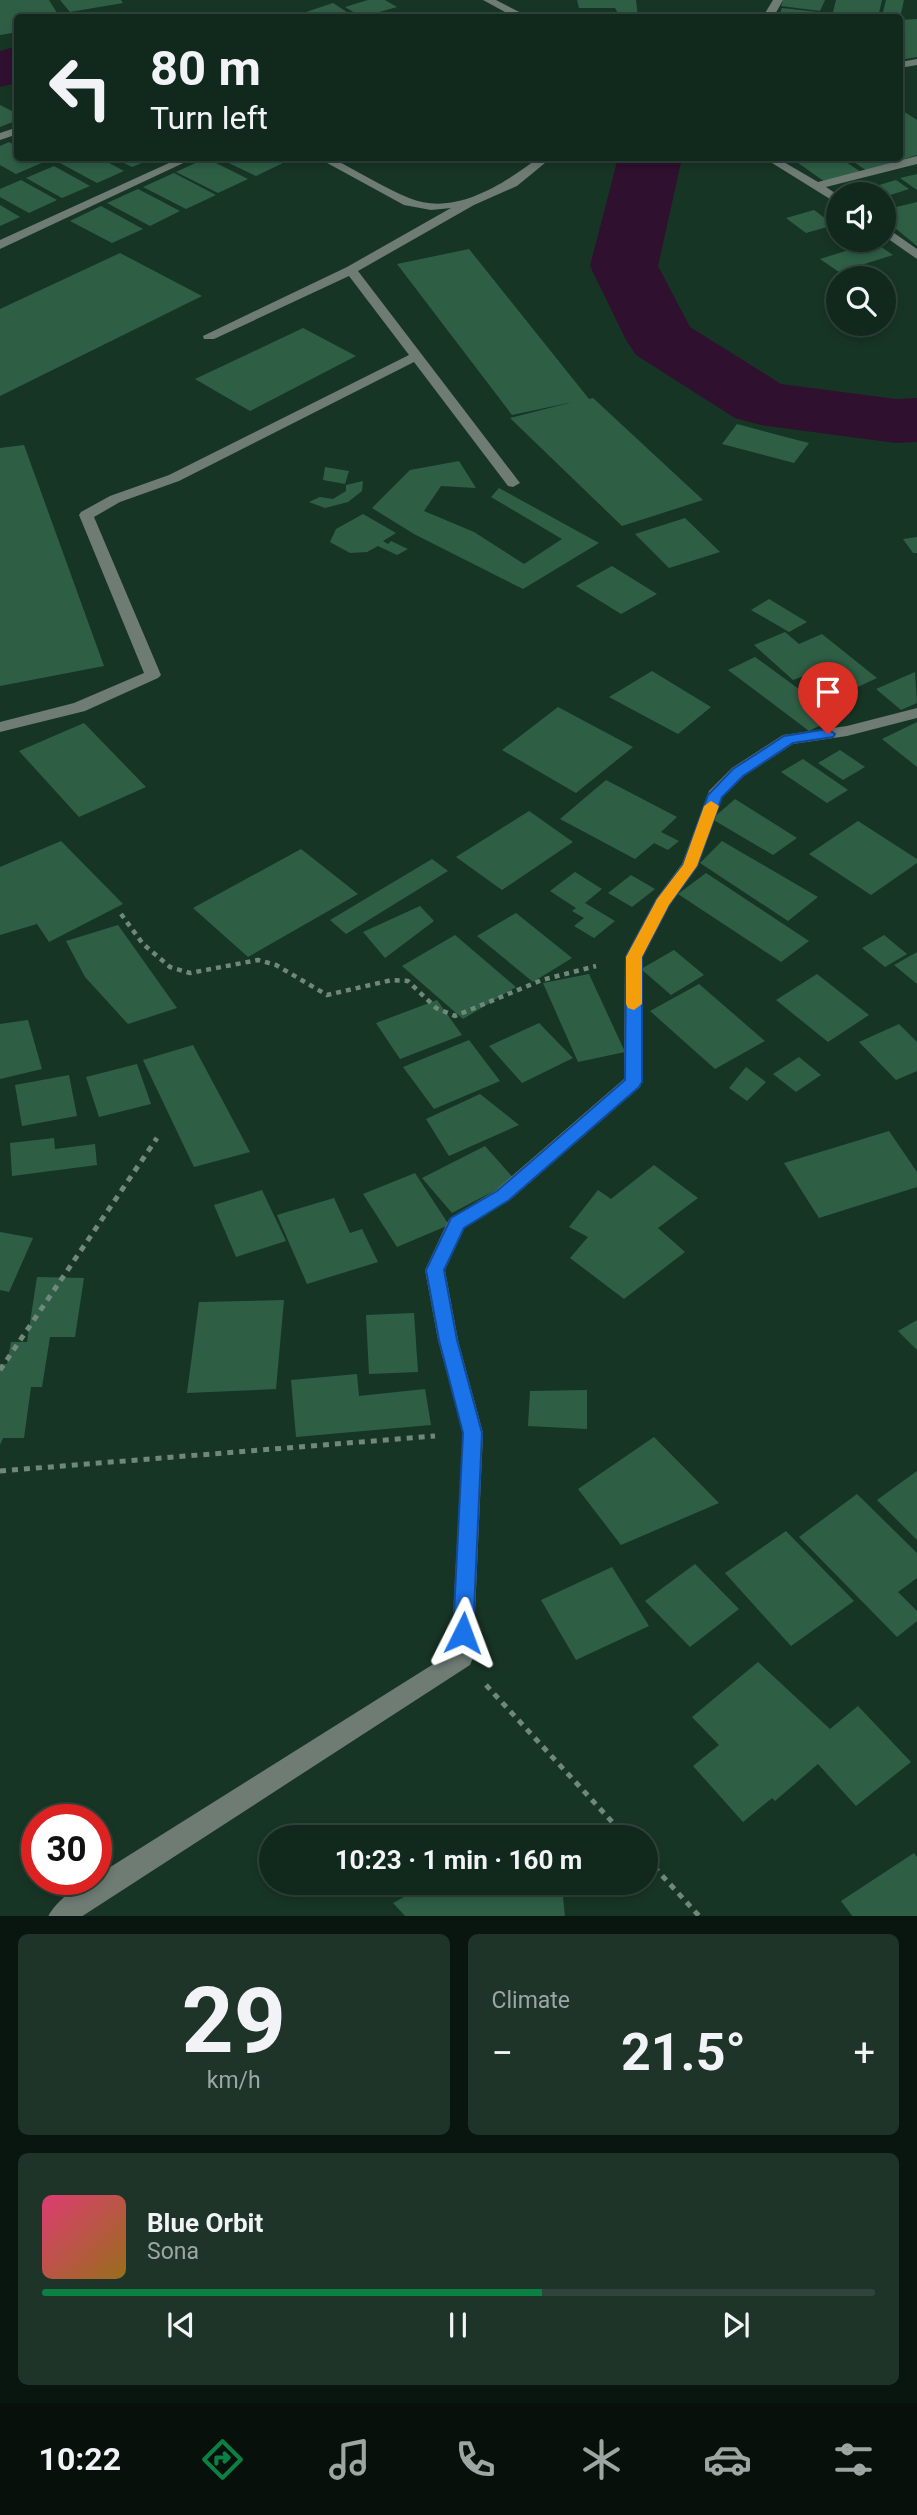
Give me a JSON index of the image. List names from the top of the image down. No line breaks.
{"page":{"turn":["80 m","Turn left"],"limit":"30","trip":"10:23 · 1 min · 160 m","tile":[["29","km/h"],"Climate"],"heat":["−","21.5°","+"],"song":["Blue Orbit","Sona"],"tabs":"10:22"}}
